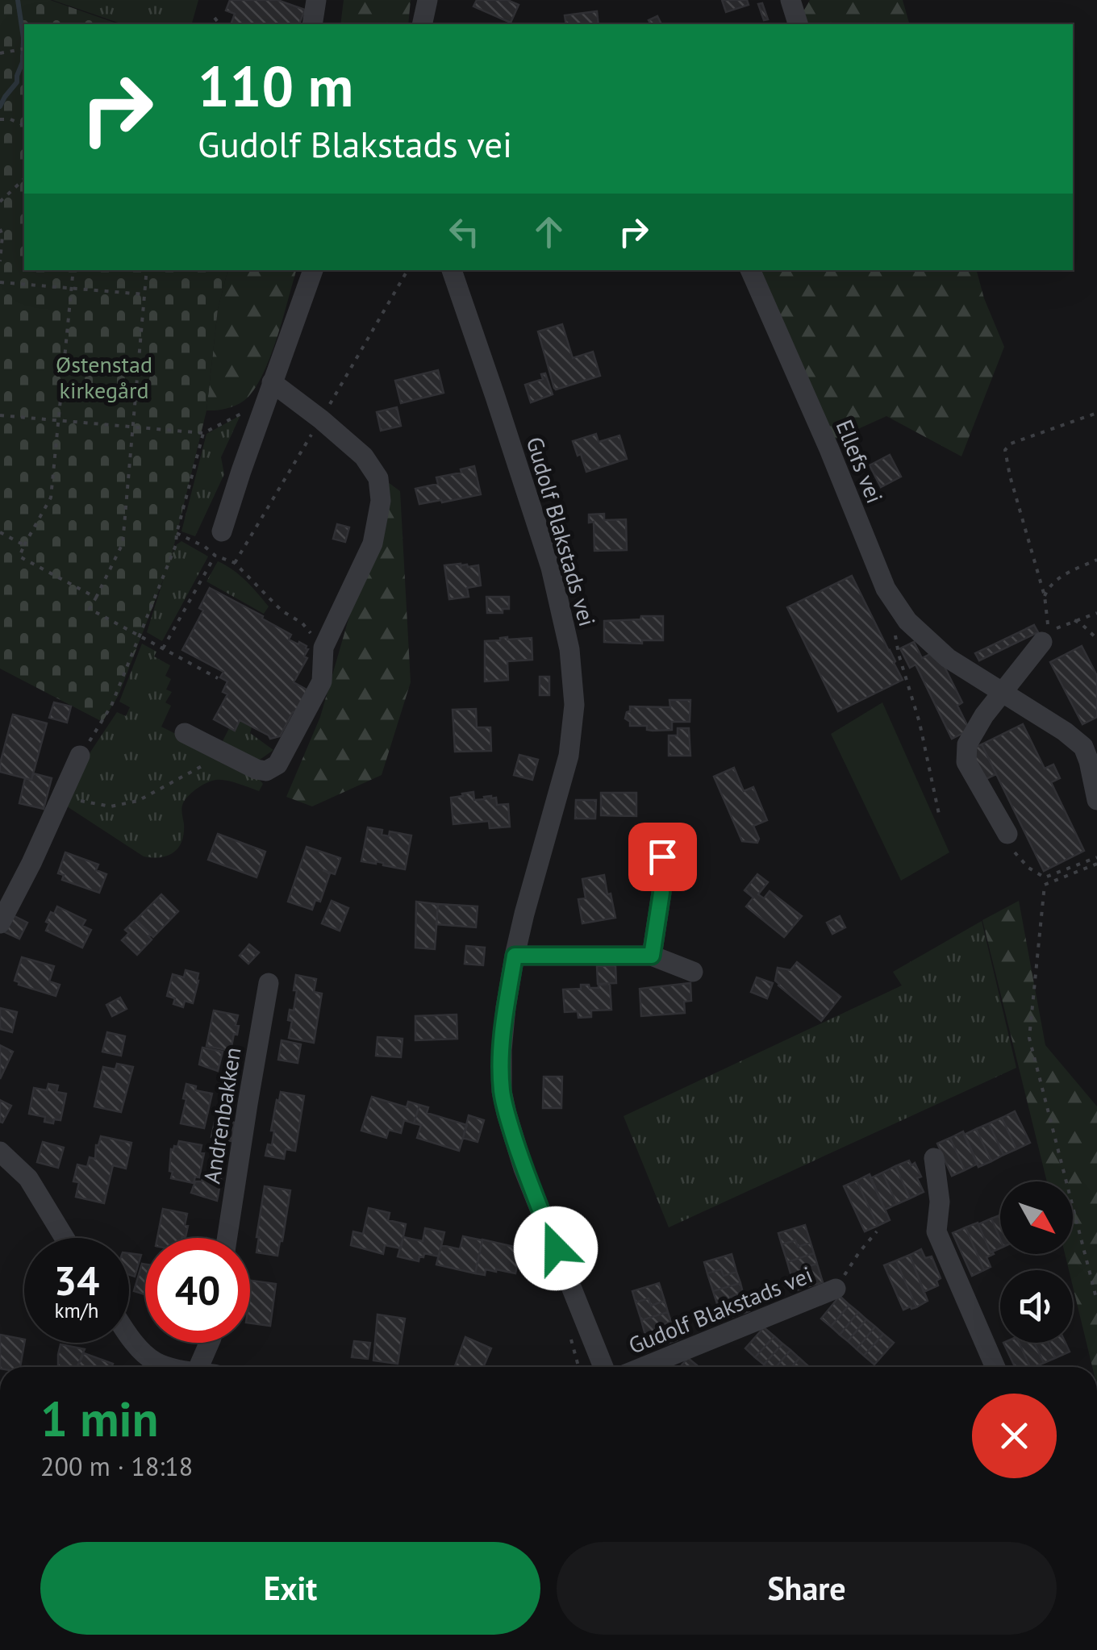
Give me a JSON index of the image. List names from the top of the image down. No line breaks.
{"streets":{"street":["Ellefs vei","Gudolf Blakstads vei","Andrenbakken"]},"parks":["Østenstad kirkegård"],"north":"bottom right","page":{"turn":["110 m","Gudolf Blakstads vei"],"speed":"34 km/h","limit":"40","heading":["1 min","200 m · 18:18"],"buttons":["Exit","Share"]}}
